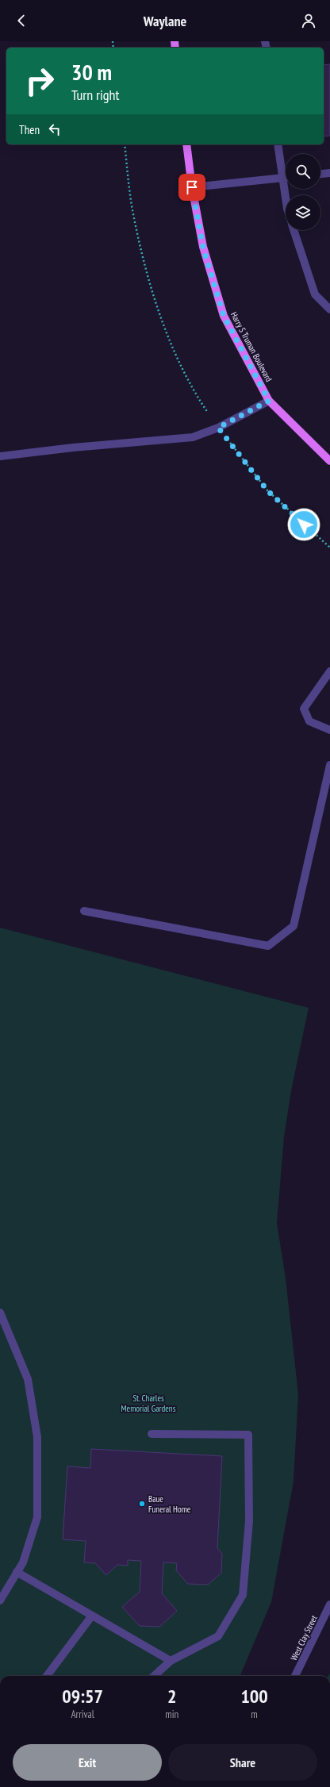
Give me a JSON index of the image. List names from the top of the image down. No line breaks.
{"streets":{"main road":["Harry S Truman Boulevard"],"street":["West Clay Street"]},"parks":["St. Charles Memorial Gardens"],"places":["Baue Funeral Home"],"page":{"header":"Waylane","turn":["30 m","Turn right"],"then":"Then","eta":["09:57","Arrival","2","min","100","m"],"buttons":["Exit","Share"]}}
